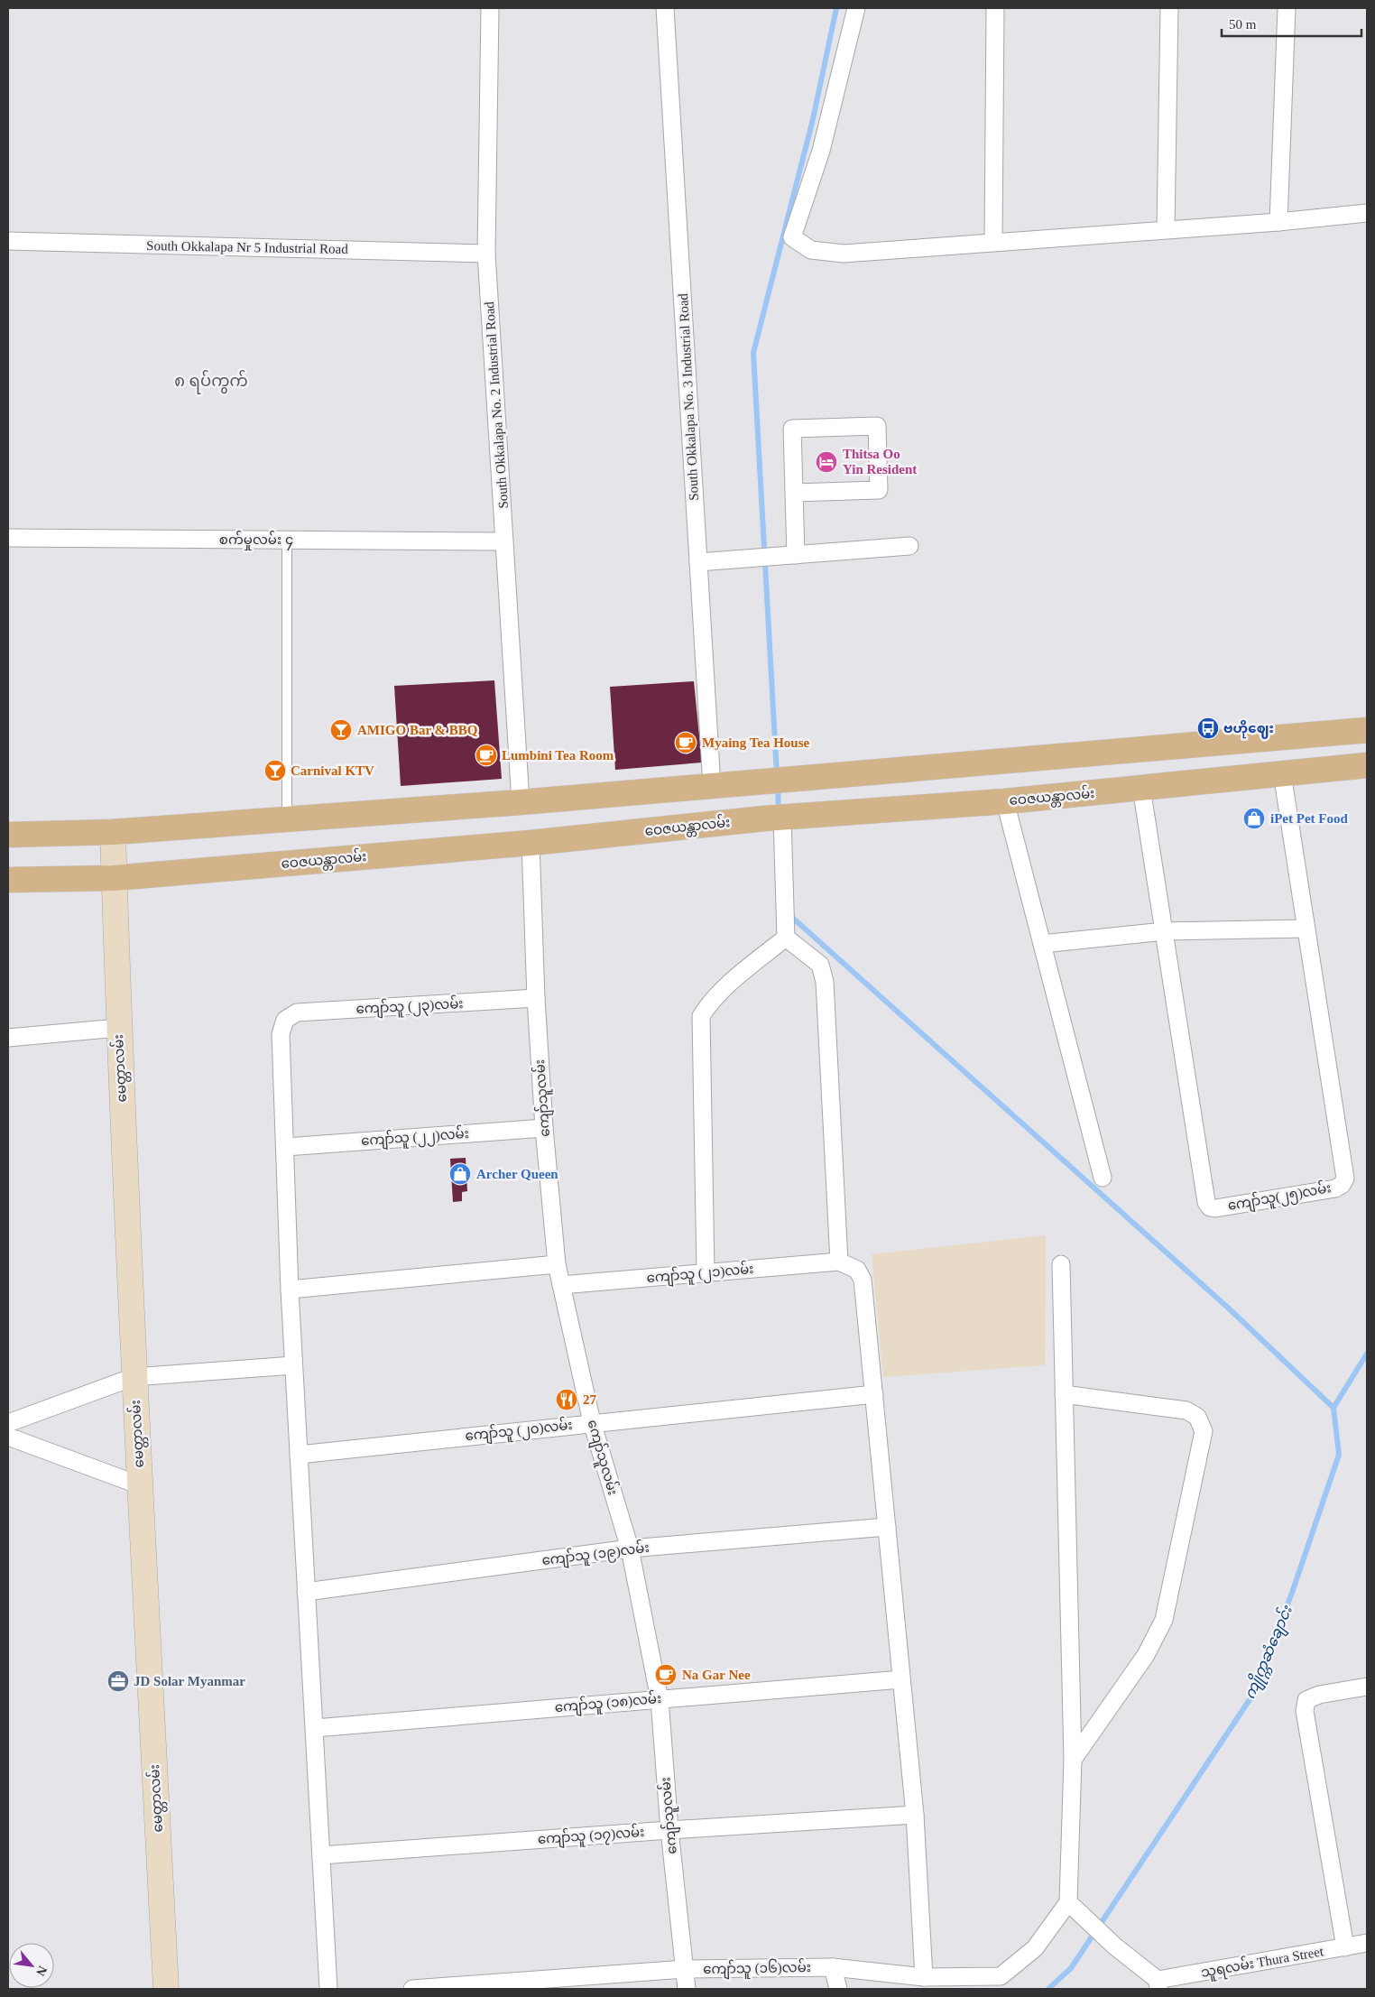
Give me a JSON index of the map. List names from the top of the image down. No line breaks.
{"streets":{"main road":["ဝေဇယန္တာလမ်း","မေတ္တာလမ်း"],"street":["South Okkalapa Nr 5 Industrial Road","South Okkalapa No. 3 Industrial Road","South Okkalapa No. 2 Industrial Road","စက်မှုလမ်း ၄","ကျော်သူ (၂၃)လမ်း","ကျော်သူလမ်း","ကျော်သူ (၂၂)လမ်း","ကျော်သူ(၂၅)လမ်း","ကျော်သူ (၂၁)လမ်း","ကျော်သူ (၂၀)လမ်း","ကျော်သူ (၁၉)လမ်း","ကျော်သူ (၁၈)လမ်း","ကျော်သူ (၁၇)လမ်း","သူရလမ်း Thura Street","ကျော်သူ (၁၆)လမ်း"]},"crossings":[["South Okkalapa Nr 5 Industrial Road","South Okkalapa No. 2 Industrial Road"],["South Okkalapa No. 2 Industrial Road","စက်မှုလမ်း ၄"],["ဝေဇယန္တာလမ်း","မေတ္တာလမ်း"],["ဝေဇယန္တာလမ်း","ကျော်သူလမ်း"],["ဝေဇယန္တာလမ်း","ကျော်သူ(၂၅)လမ်း"],["ကျော်သူ (၂၃)လမ်း","ကျော်သူလမ်း"],["ကျော်သူ (၂၃)လမ်း","ကျော်သူ (၂၂)လမ်း"],["ကျော်သူလမ်း","ကျော်သူ (၂၂)လမ်း"],["ကျော်သူလမ်း","ကျော်သူ (၂၁)လမ်း"],["ကျော်သူလမ်း","ကျော်သူ (၂၀)လမ်း"],["ကျော်သူလမ်း","ကျော်သူ (၁၉)လမ်း"],["ကျော်သူလမ်း","ကျော်သူ (၁၈)လမ်း"],["ကျော်သူလမ်း","ကျော်သူ (၁၇)လမ်း"],["ကျော်သူလမ်း","ကျော်သူ (၁၆)လမ်း"],["သူရလမ်း Thura Street","ကျော်သူ (၁၆)လမ်း"]],"districts":["၈ ရပ်ကွက်"],"water":["ကျိုက္ကဆံချောင်း"],"places":{"hotel":["Thitsa Oo Yin Resident"],"bus stop":["ဗဟိုဈေး"],"bar":["AMIGO Bar & BBQ","Carnival KTV"],"cafe":["Myaing Tea House","Lumbini Tea Room","Na Gar Nee"],"shop":["iPet Pet Food","Archer Queen"],"restaurant":["27"],"office":["JD Solar Myanmar"]},"scale_bar":"50 m","north":"bottom right"}
